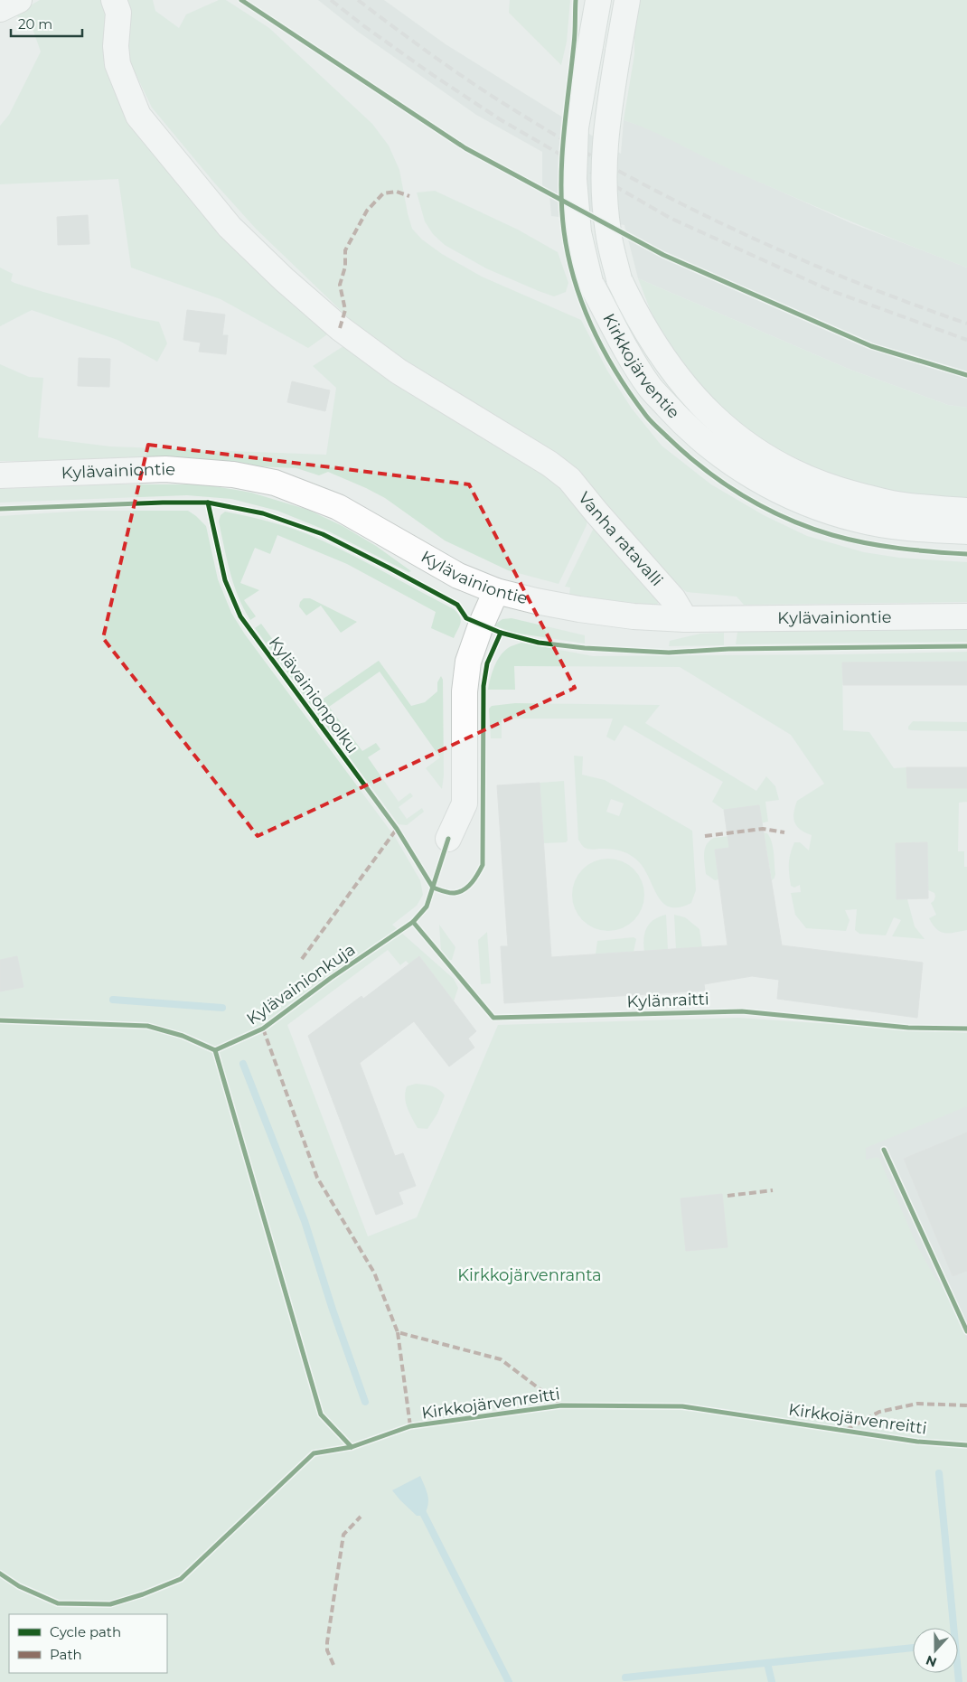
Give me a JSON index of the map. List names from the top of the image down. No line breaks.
{"streets":{"street":["Kirkkojärventie","Kylävainiontie","Vanha ratavalli"],"cycle path":["Kylävainionpolku","Kylävainionkuja","Kylänraitti","Kirkkojärvenreitti"]},"crossings":[["Kylävainiontie","Vanha ratavalli"]],"parks":["Kirkkojärvenranta"],"legend":["Cycle path","Path"],"scale_bar":"20 m","north":"bottom"}
